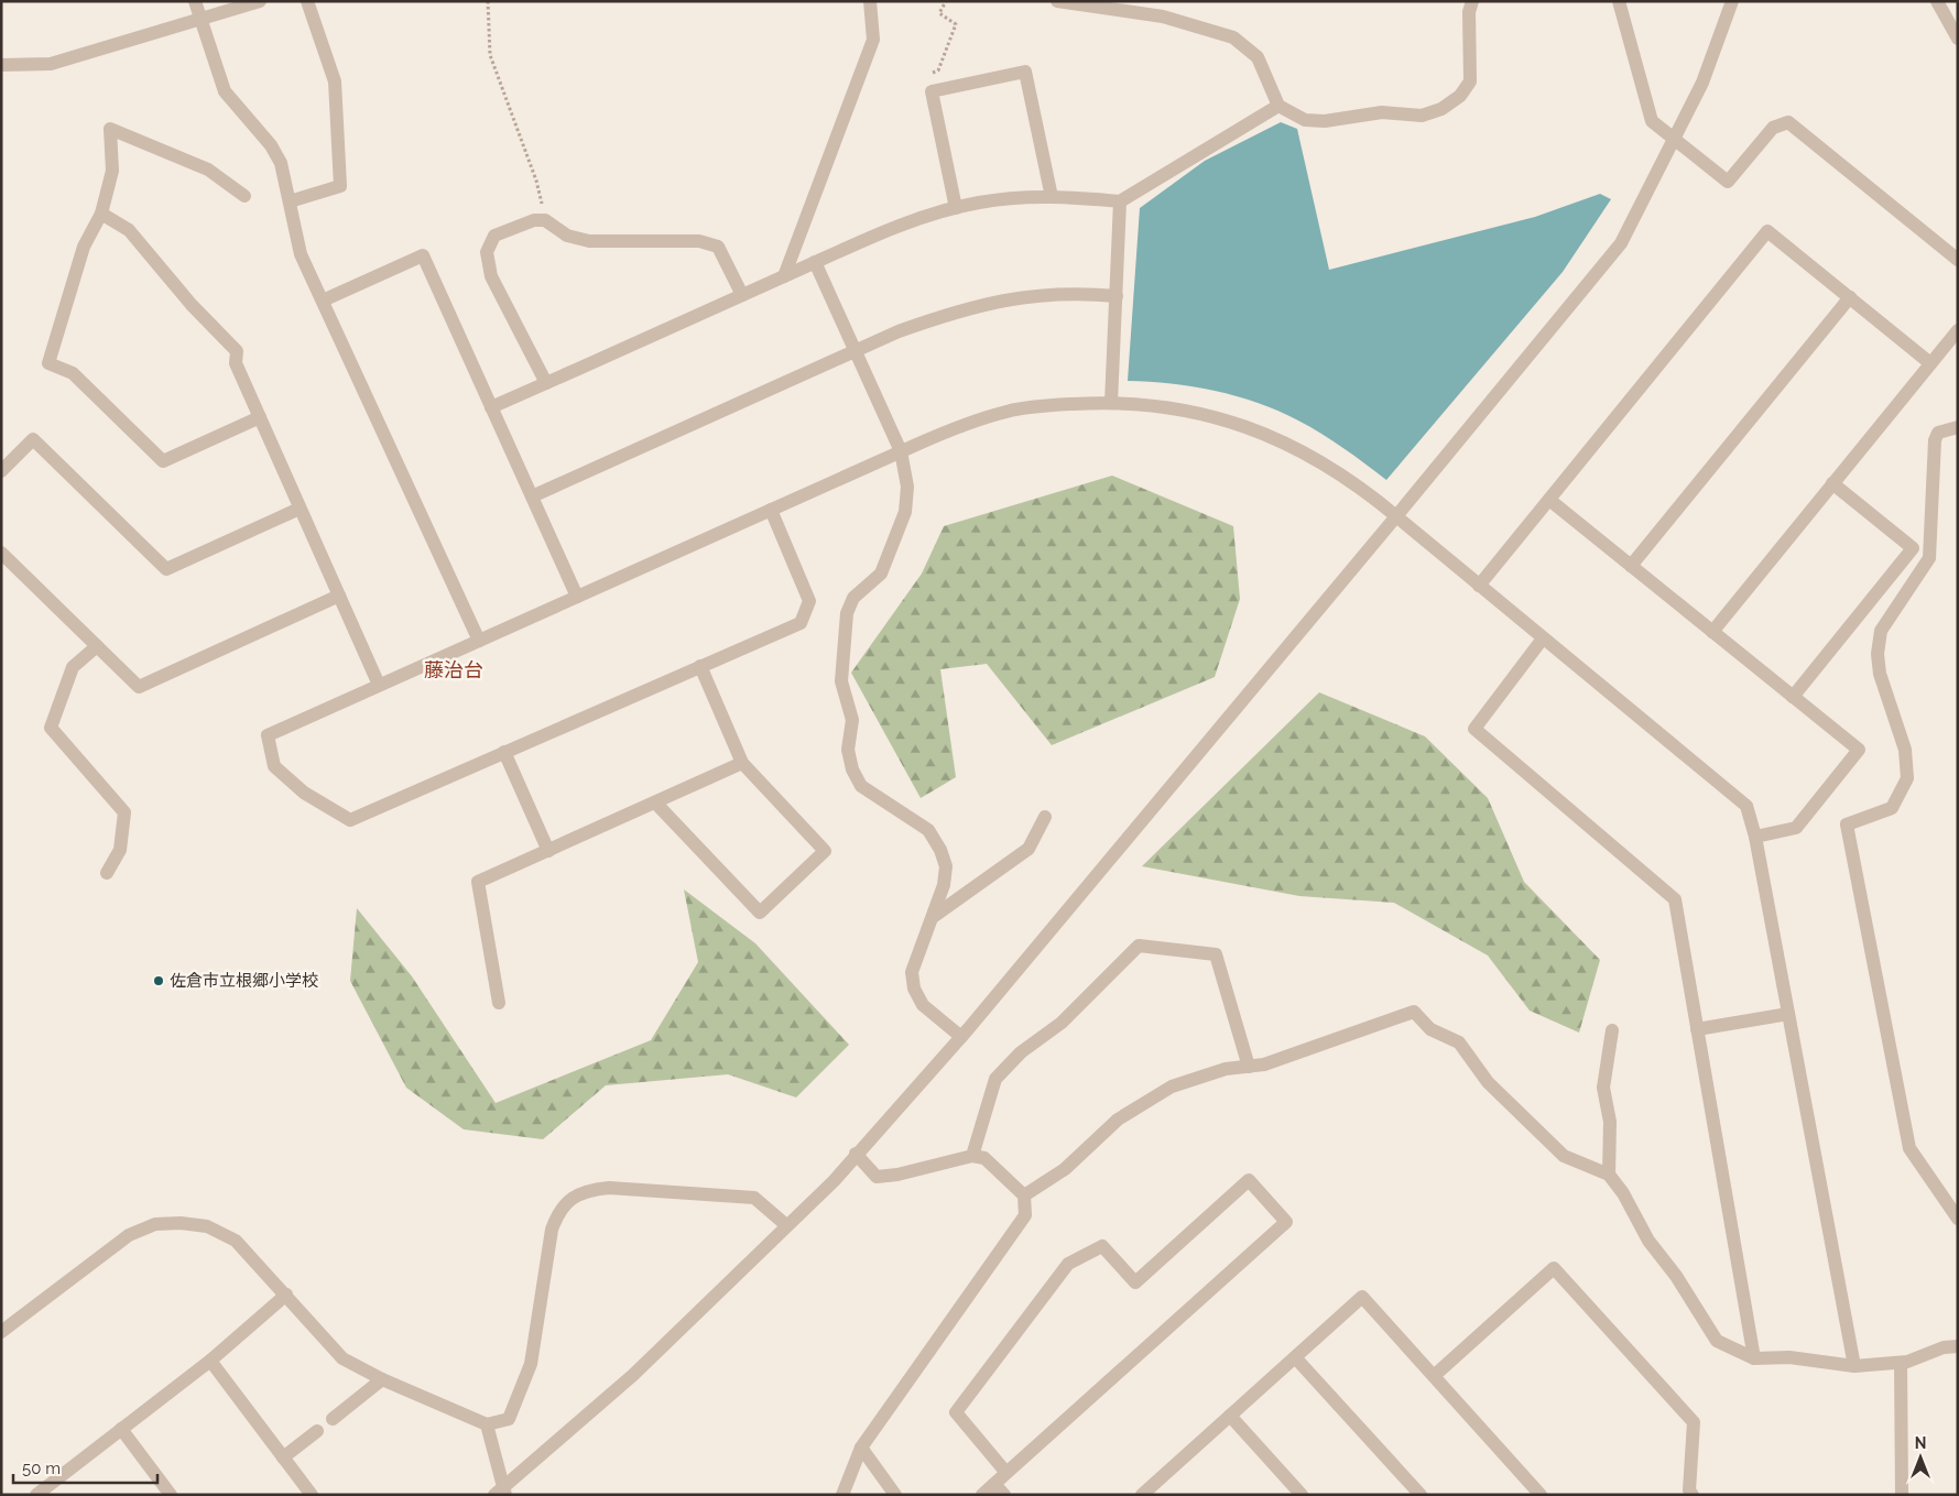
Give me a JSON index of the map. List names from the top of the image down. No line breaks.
{"districts":["藤治台"],"places":["佐倉市立根郷小学校"],"scale_bar":"50 m","north":"top"}
